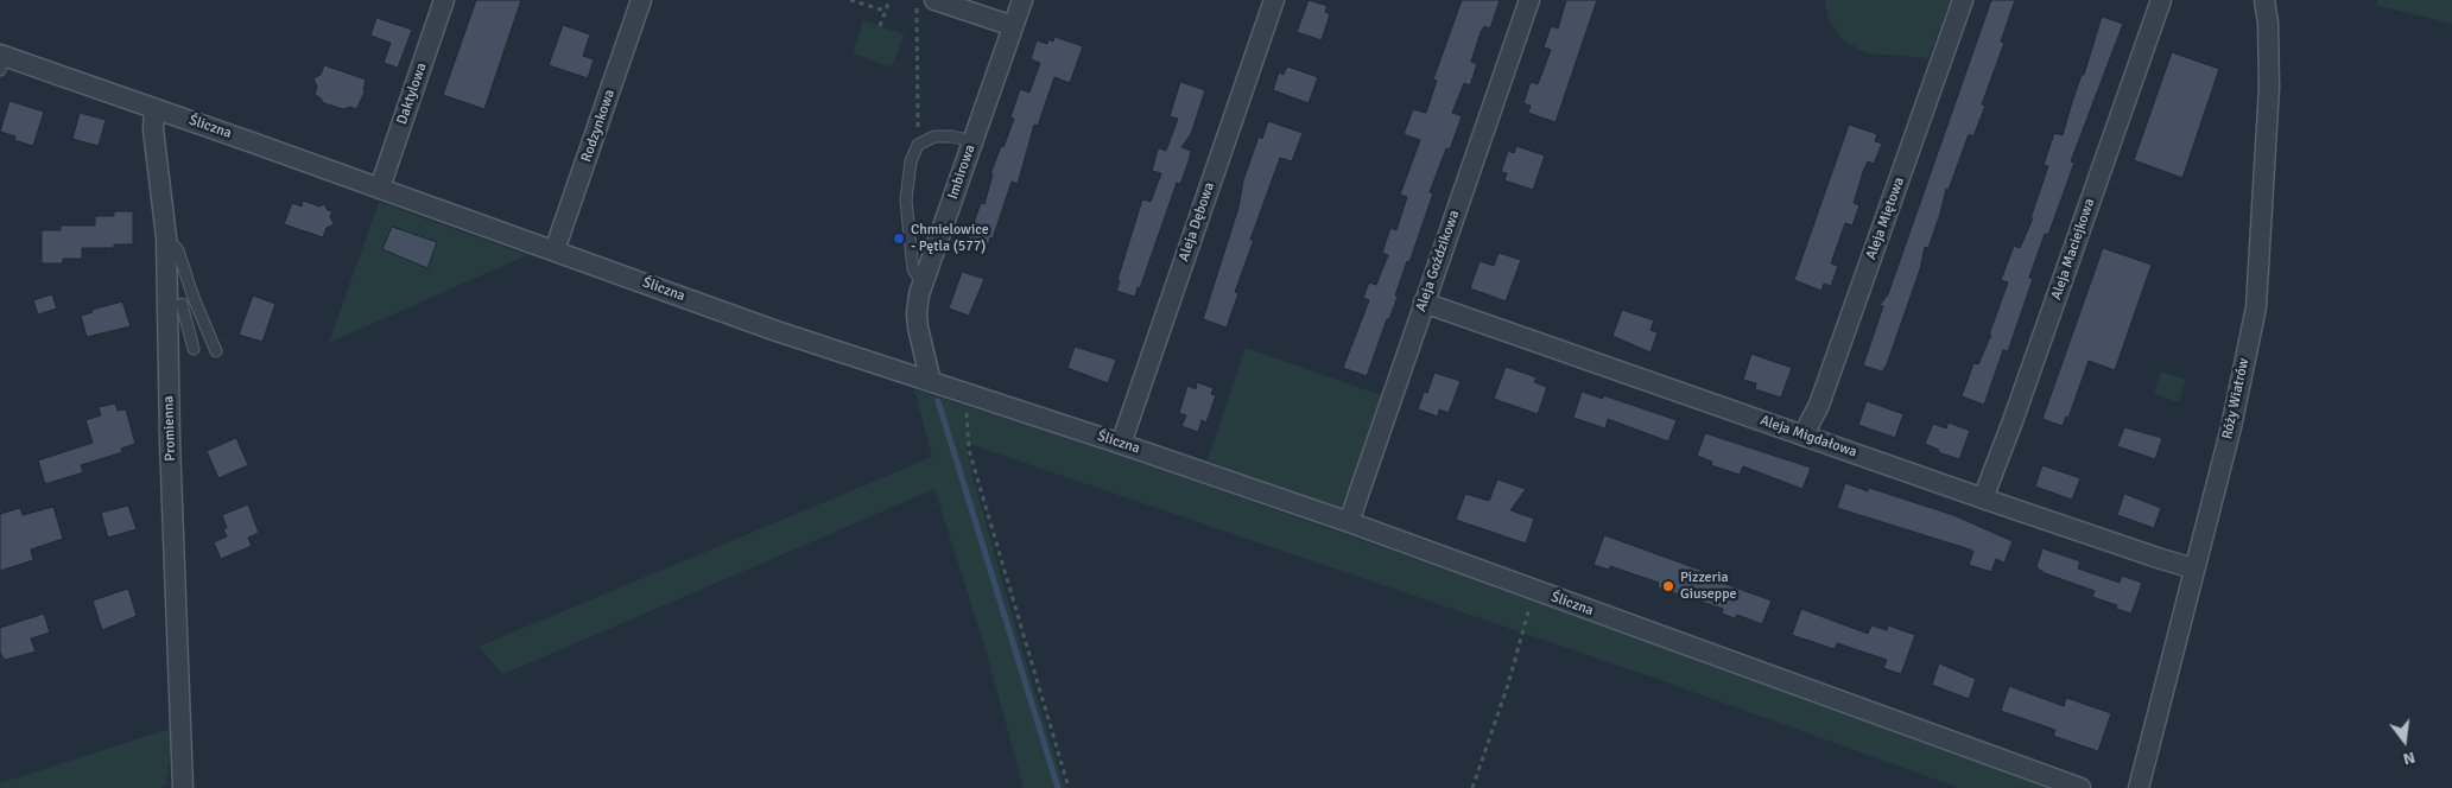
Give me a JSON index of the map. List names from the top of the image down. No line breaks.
{"streets":{"street":["Daktylowa","Rodzynkowa","Śliczna","Imbirowa","Aleja Miętowa","Aleja Dębowa","Aleja Maciejkowa","Aleja Goździkowa","Róży Wiatrów","Promienna","Aleja Migdałowa"]},"crossings":[["Daktylowa","Śliczna"],["Rodzynkowa","Śliczna"],["Śliczna","Imbirowa"],["Śliczna","Aleja Dębowa"],["Śliczna","Aleja Goździkowa"],["Śliczna","Promienna"],["Aleja Miętowa","Aleja Migdałowa"],["Aleja Maciejkowa","Aleja Migdałowa"],["Aleja Goździkowa","Aleja Migdałowa"],["Róży Wiatrów","Aleja Migdałowa"]],"places":["Chmielowice - Pętla (577)","Pizzeria Giuseppe"],"north":"bottom"}
